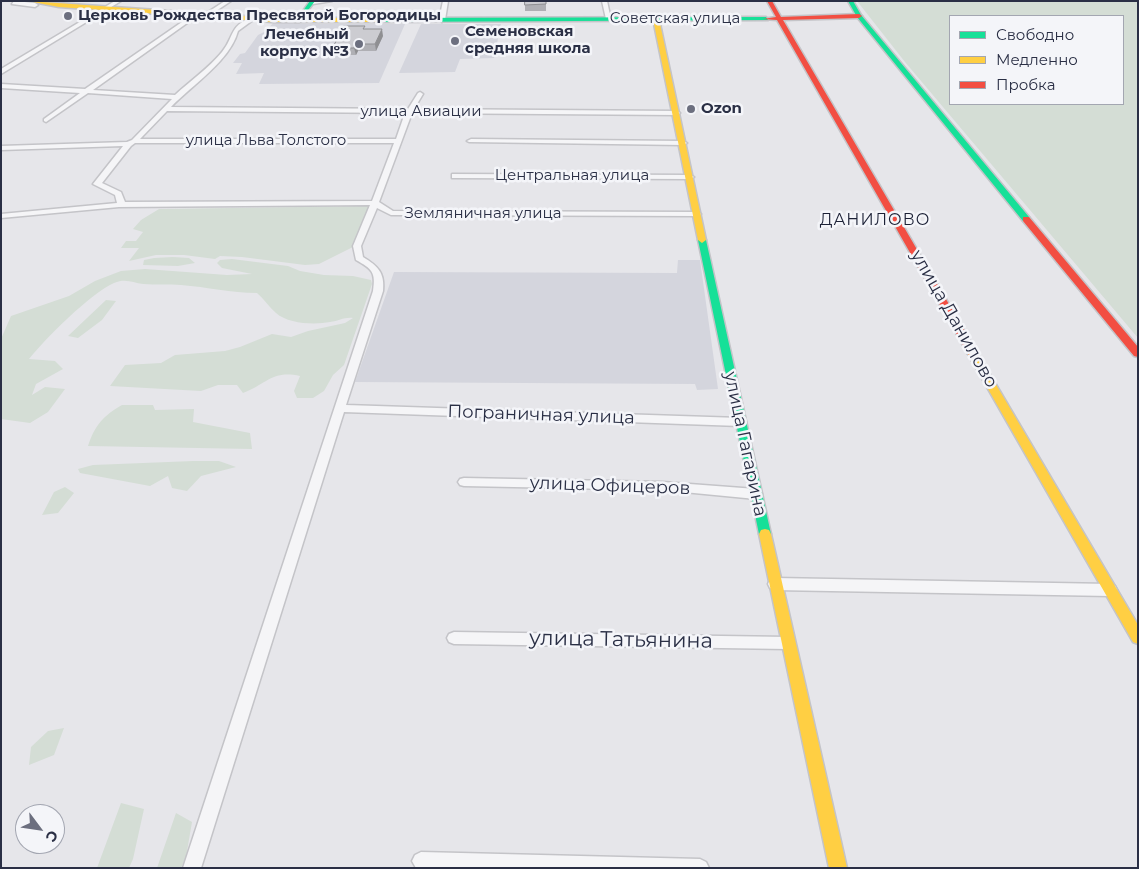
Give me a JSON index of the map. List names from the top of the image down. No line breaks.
{"streets":{"street":["Советская улица","улица Авиации","улица Льва Толстого","Центральная улица","Земляничная улица","улица Данилово","Пограничная улица","улица Гагарина","улица Офицеров","улица Татьянина"]},"crossings":[["Советская улица","улица Данилово"],["Советская улица","улица Гагарина"],["улица Авиации","улица Гагарина"],["Центральная улица","улица Гагарина"],["Земляничная улица","улица Гагарина"],["Пограничная улица","улица Гагарина"],["улица Гагарина","улица Офицеров"],["улица Гагарина","улица Татьянина"]],"districts":["ДАНИЛОВО"],"places":["Церковь Рождества Пресвятой Богородицы","Семеновская средняя школа","Лечебный корпус №3","Ozon"],"legend":["Свободно","Медленно","Пробка"],"north":"bottom right"}
